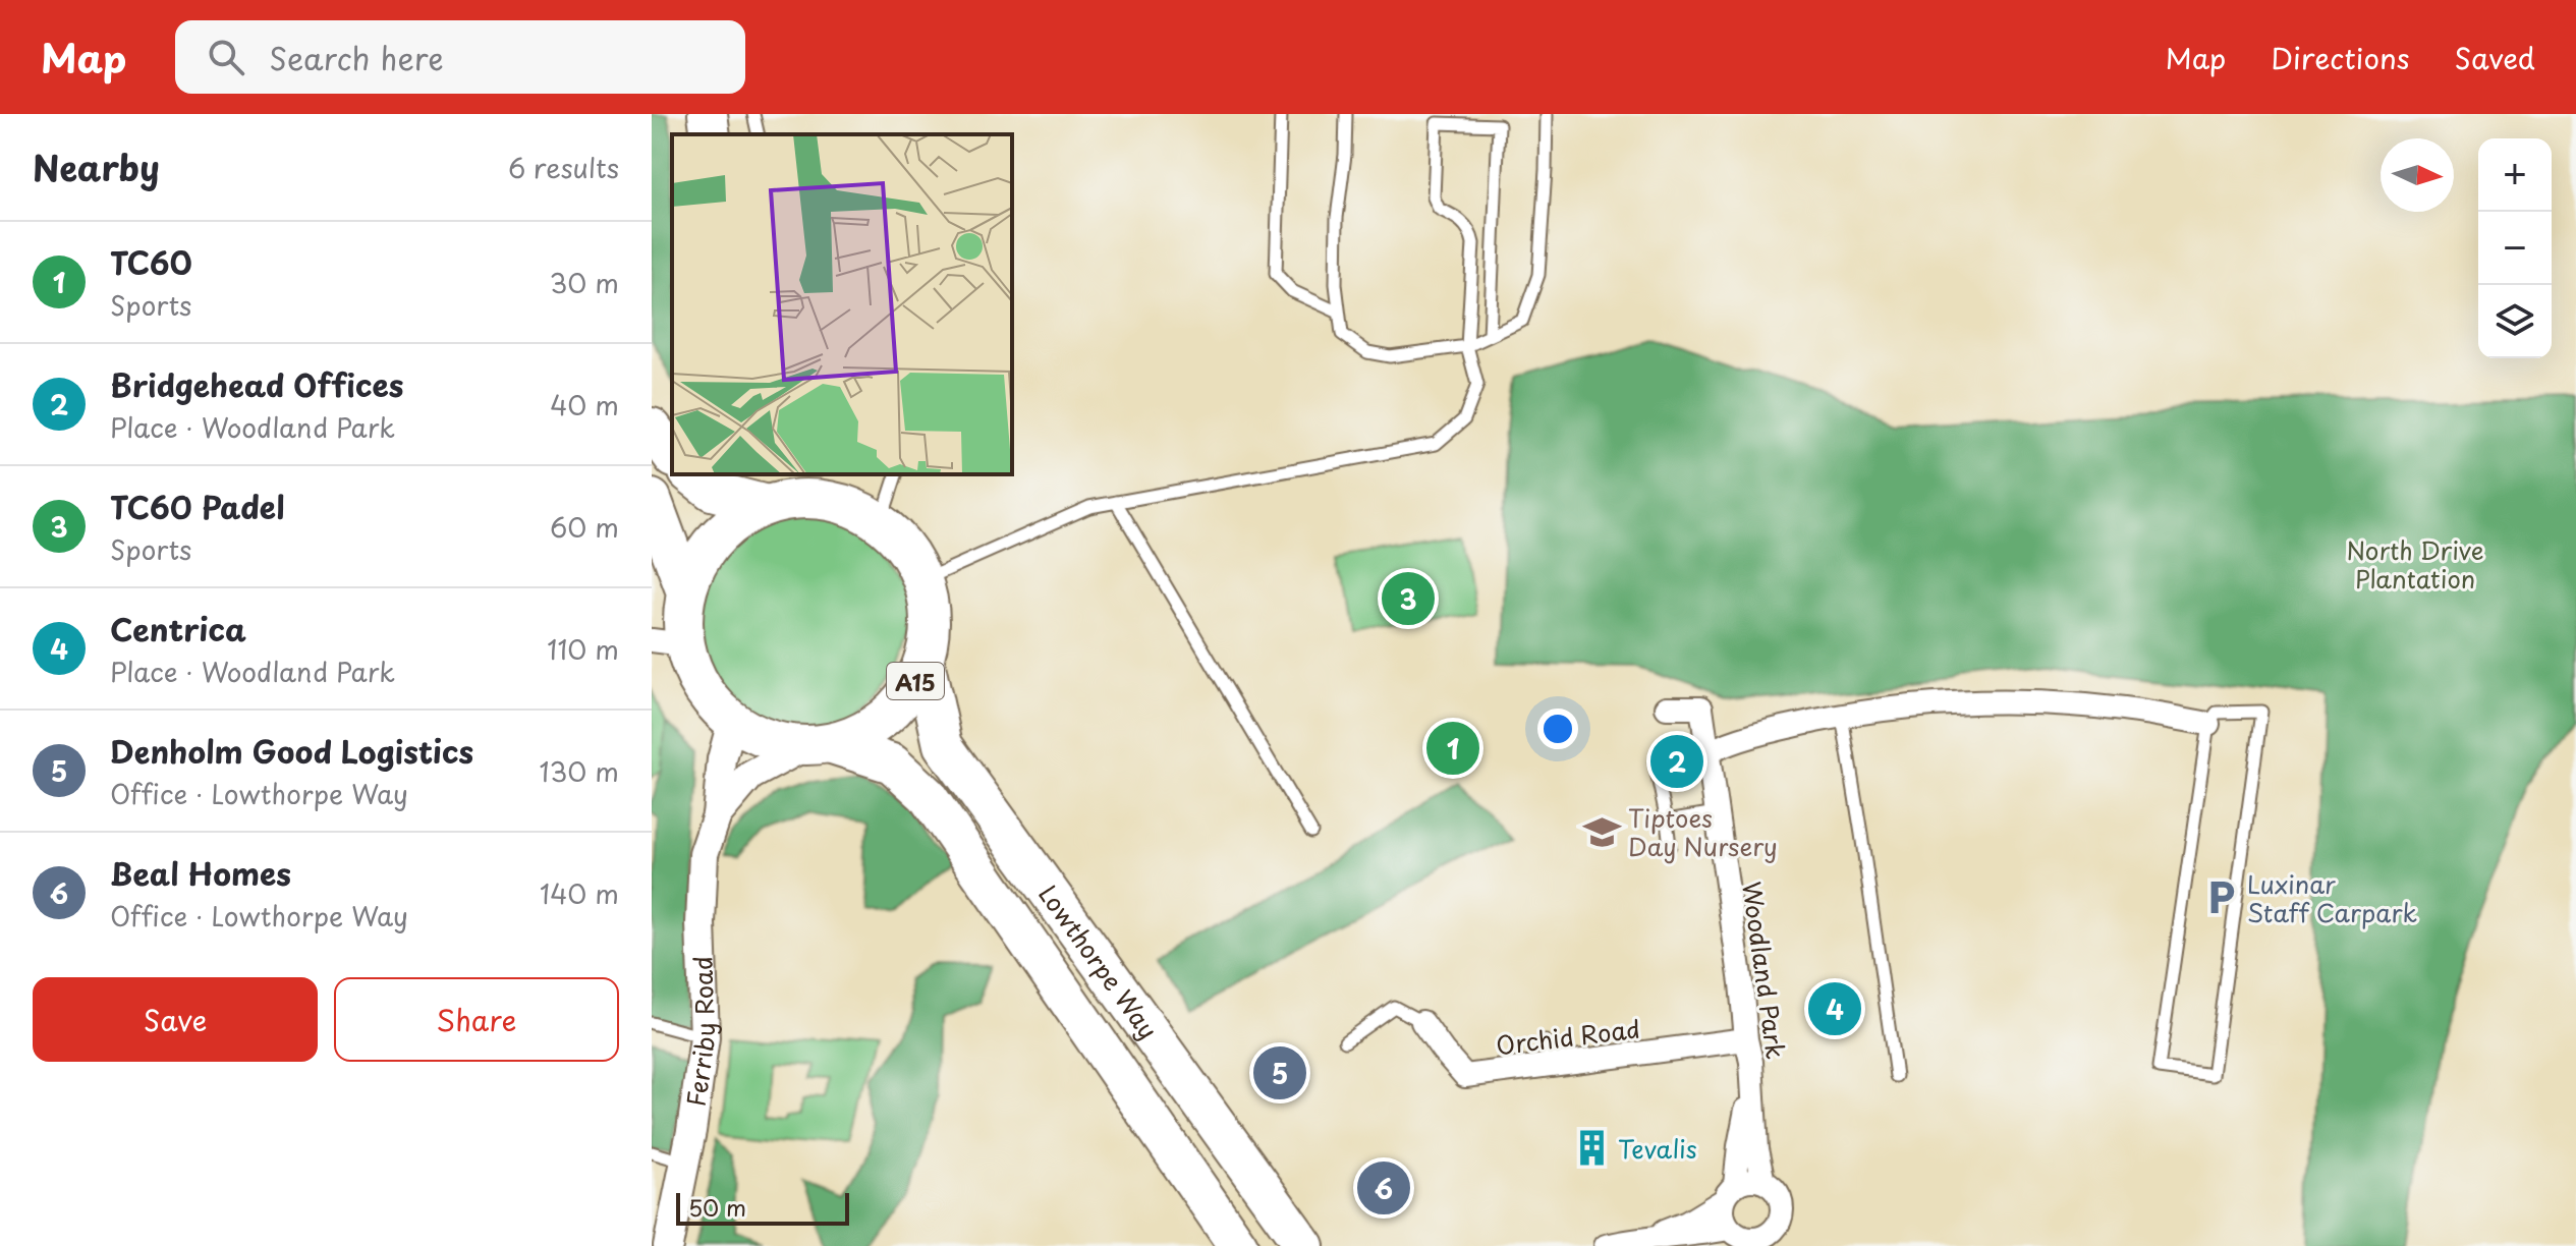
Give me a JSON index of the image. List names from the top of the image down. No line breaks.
{"streets":{"highway":["A15","Lowthorpe Way"],"street":["Woodland Park","Ferriby Road","Orchid Road"]},"crossings":[["A15","Lowthorpe Way"],["A15","Ferriby Road"],["Lowthorpe Way","Ferriby Road"],["Woodland Park","Orchid Road"]],"parks":["North Drive Plantation"],"places":{"school or university":["Tiptoes Day Nursery"],"parking":["Luxinar Staff Carpark"],"building":["Tevalis"]},"scale_bar":"50 m","north":"right","page":{"header":"Map","search":"Search here","nav":["Map","Directions","Saved"],"heading":["Nearby","6 results"],"map_buttons":["+","−"],"list":[{"mark":"1","name":"TC60","note":"Sports","value":"30 m"},{"mark":"2","name":"Bridgehead Offices","note":"Place · Woodland Park","value":"40 m"},{"mark":"3","name":"TC60 Padel","note":"Sports","value":"60 m"},{"mark":"4","name":"Centrica","note":"Place · Woodland Park","value":"110 m"},{"mark":"5","name":"Denholm Good Logistics","note":"Office · Lowthorpe Way","value":"130 m"},{"mark":"6","name":"Beal Homes","note":"Office · Lowthorpe Way","value":"140 m"}],"pins":["3","1","2","4","5","6"],"buttons":["Save","Share"],"scale":"50 m"}}
